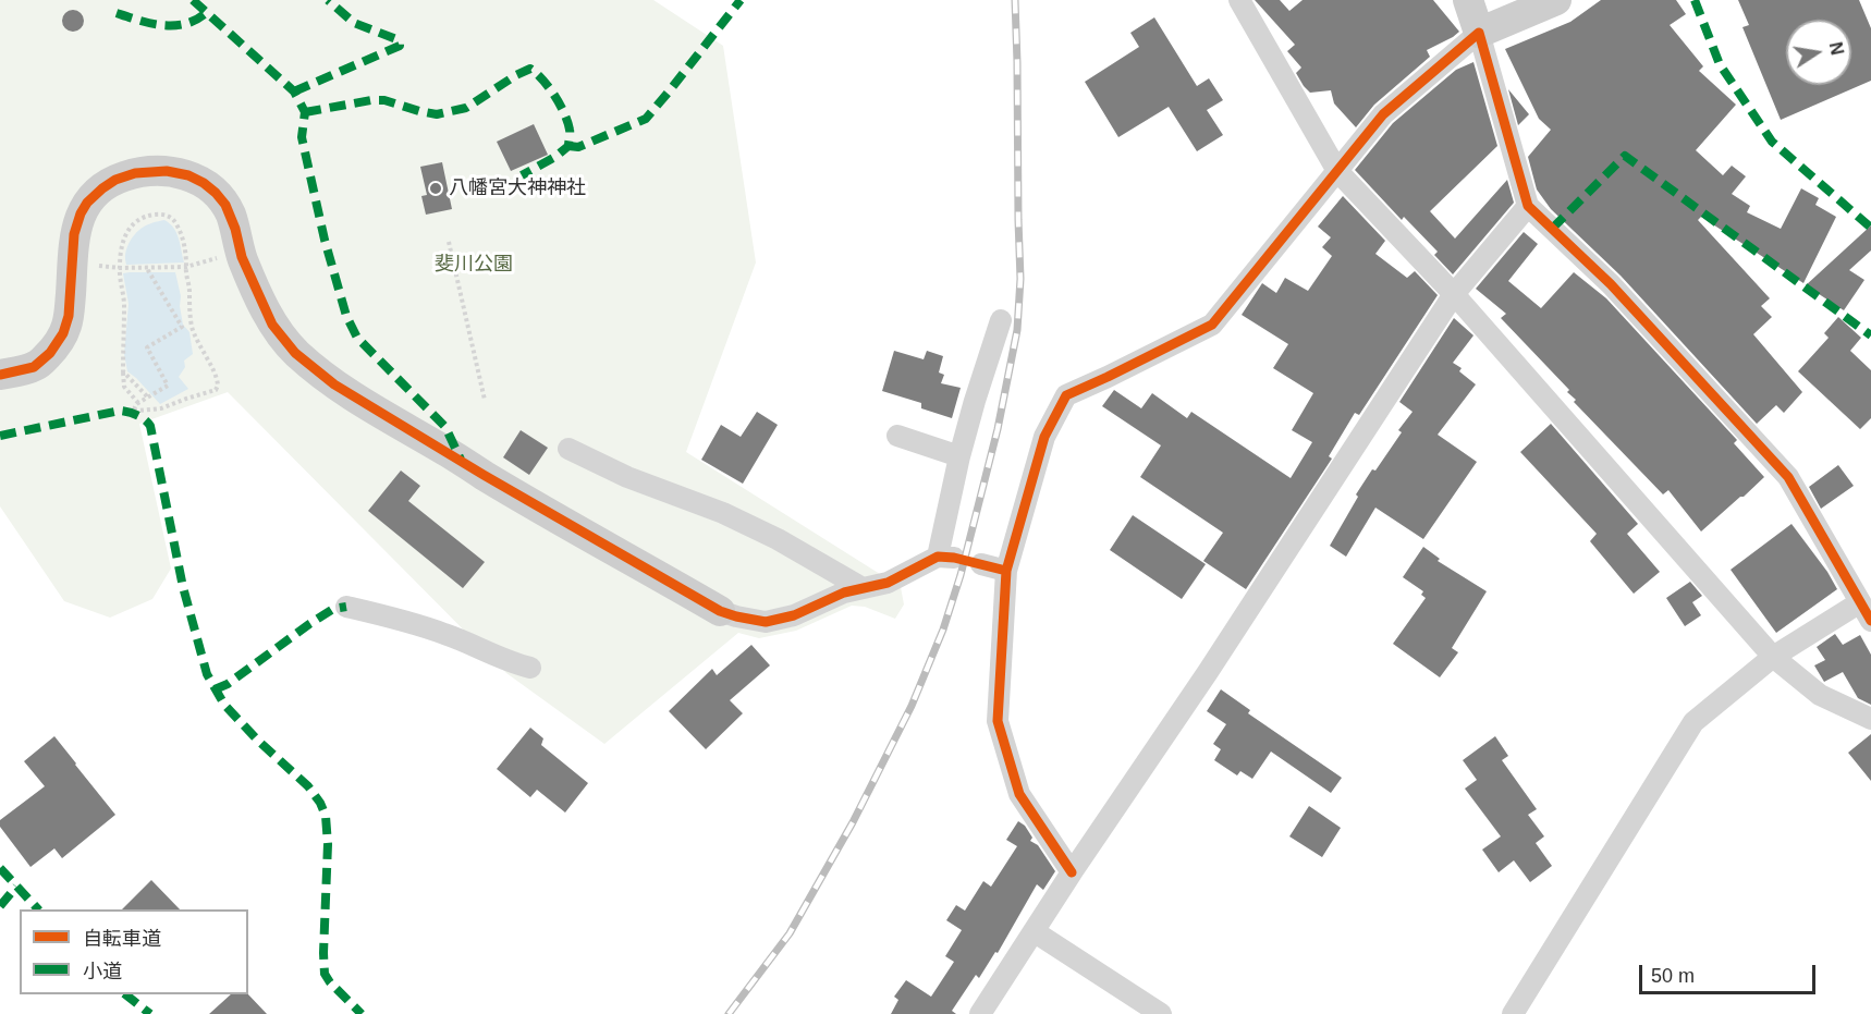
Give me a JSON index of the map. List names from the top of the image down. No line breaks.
{"parks":["斐川公園"],"places":["八幡宮大神神社"],"legend":["自転車道","小道"],"scale_bar":"50 m","north":"right"}
